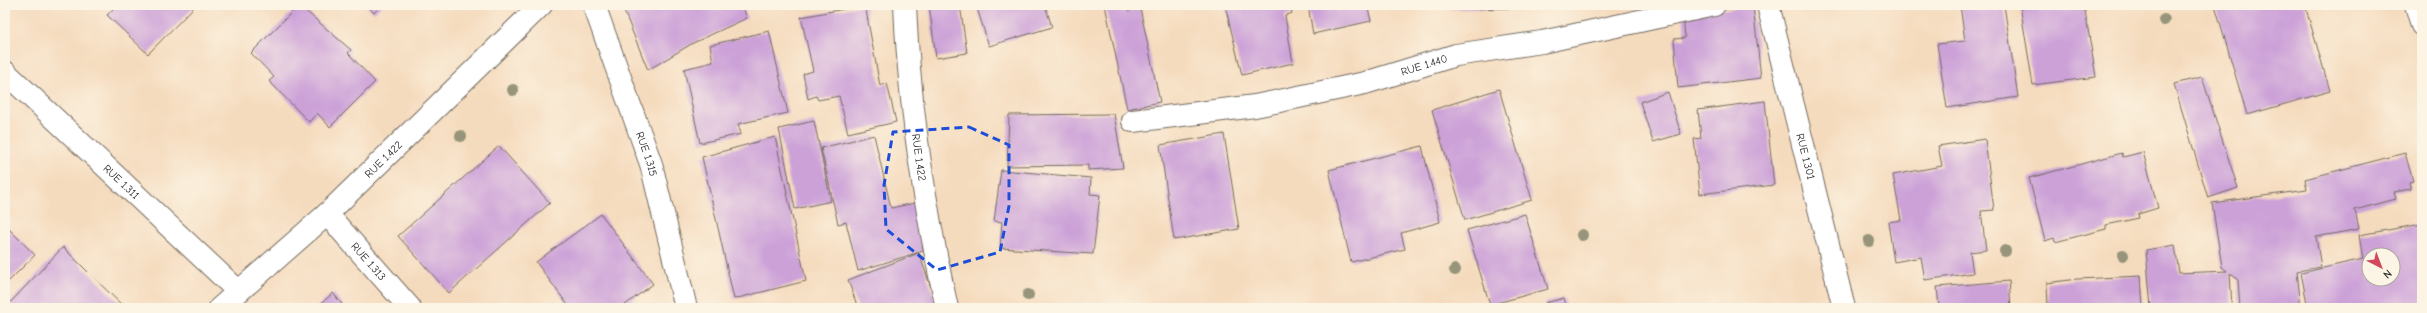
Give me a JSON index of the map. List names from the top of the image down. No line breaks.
{"streets":{"street":["RUE 1.440","RUE 1.315","RUE 1.301","RUE 1.422","RUE 1.311","RUE 1.313"]},"crossings":[["RUE 1.422","RUE 1.311"],["RUE 1.422","RUE 1.313"]],"north":"bottom right"}
